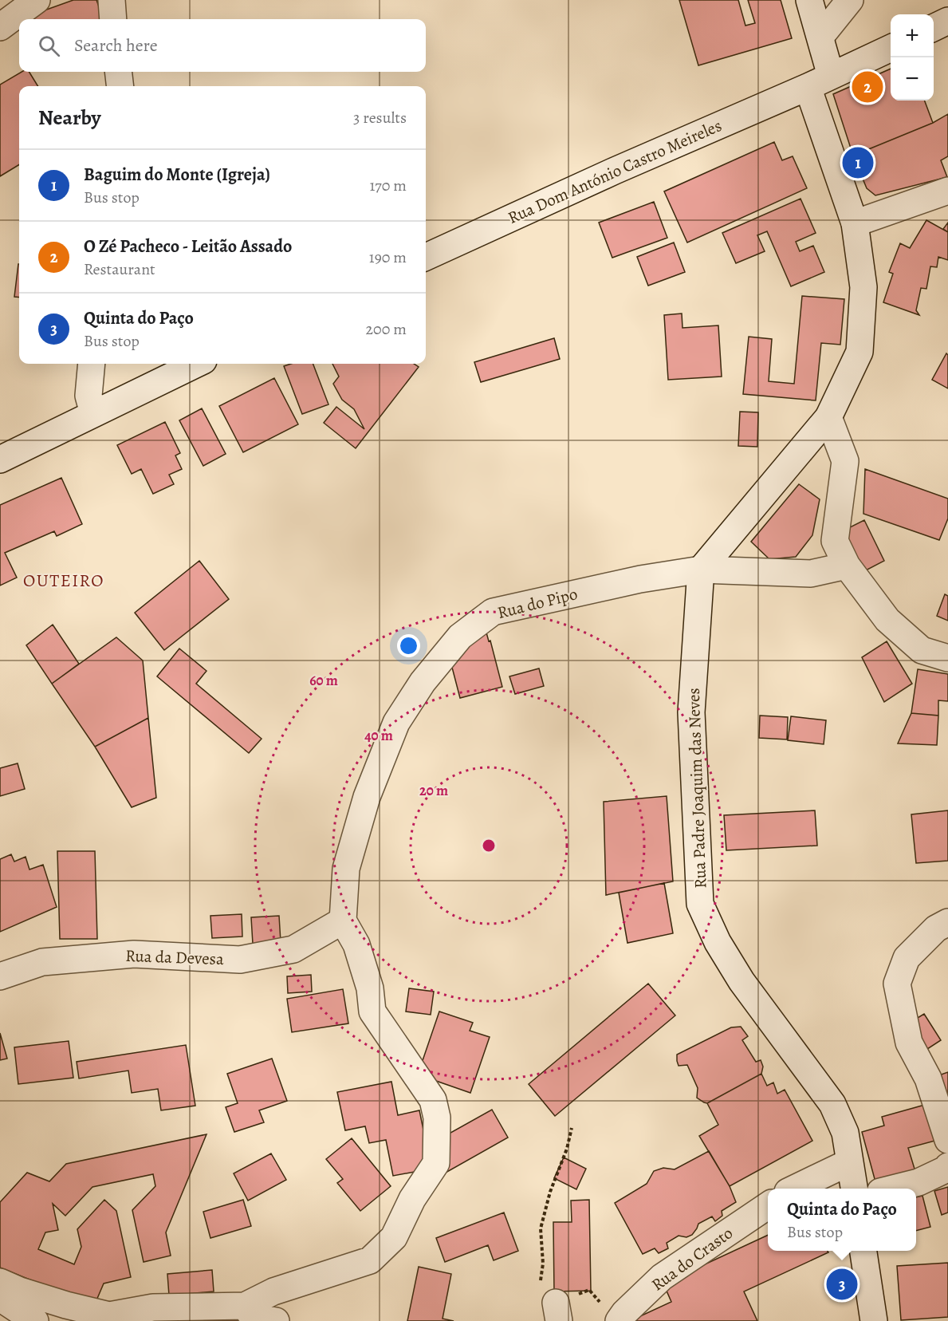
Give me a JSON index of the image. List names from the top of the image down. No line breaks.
{"streets":{"street":["Rua Dom António Castro Meireles","Rua do Pipo","Rua Padre Joaquim das Neves","Rua da Devesa","Rua do Crasto"]},"crossings":[["Rua do Pipo","Rua Padre Joaquim das Neves"],["Rua do Pipo","Rua da Devesa"]],"districts":["OUTEIRO"],"page":{"map_buttons":["+","−"],"search":"Search here","pins":["2","1","3"],"heading":["Nearby","3 results"],"list":[{"mark":"1","name":"Baguim do Monte (Igreja)","note":"Bus stop","value":"170 m"},{"mark":"2","name":"O Zé Pacheco - Leitão Assado","note":"Restaurant","value":"190 m"},{"mark":"3","name":"Quinta do Paço","note":"Bus stop","value":"200 m"}],"popup":["Quinta do Paço","Bus stop"]},"rings":["60 m","40 m","20 m"]}
